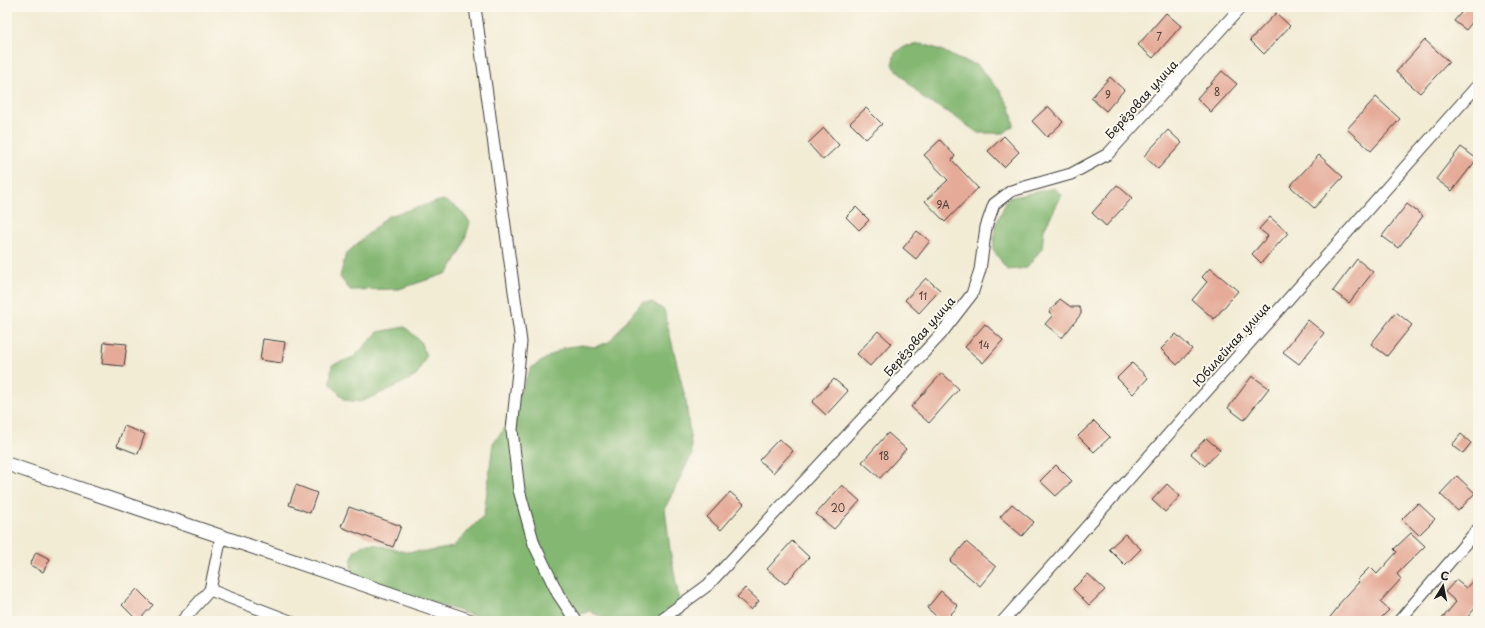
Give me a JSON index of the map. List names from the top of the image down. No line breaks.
{"streets":{"street":["Берёзовая улица","Юбилейная улица"]},"house_numbers":["7","8","9","9А","11","14","18","20"],"north":"top"}
